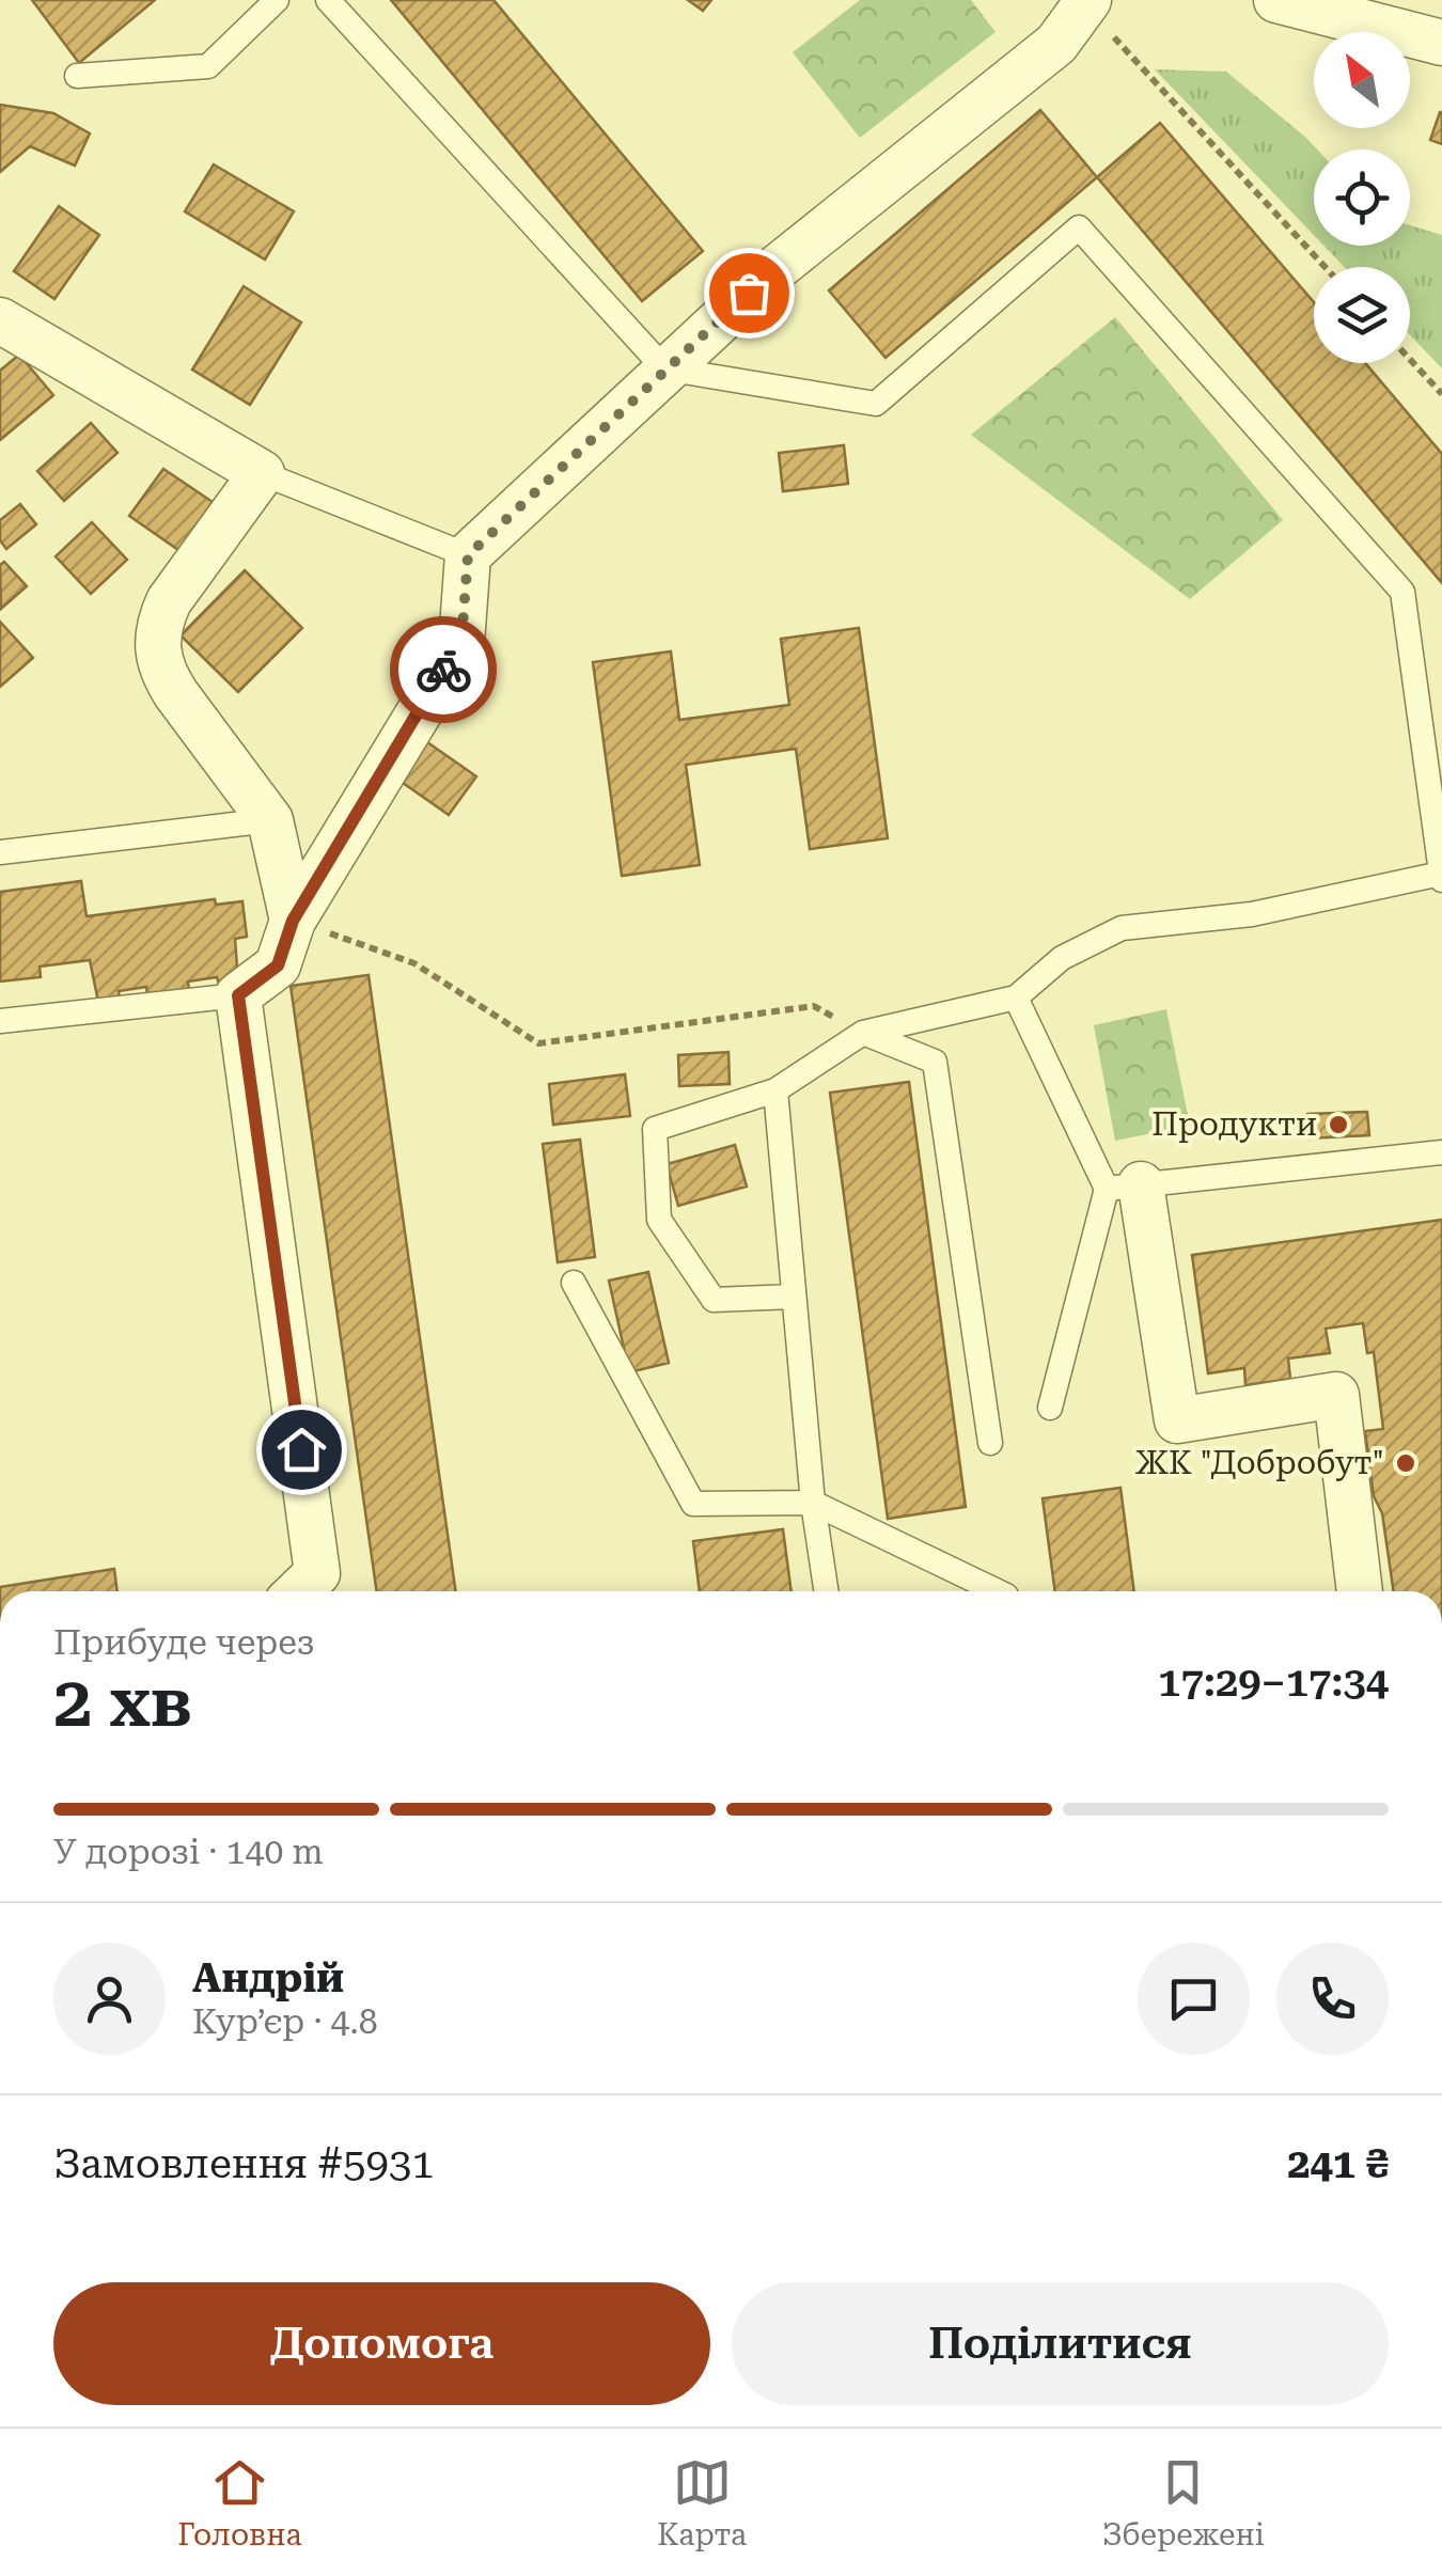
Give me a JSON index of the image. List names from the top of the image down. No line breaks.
{"places":["Продукти","ЖК \"Добробут\""],"north":"top left","page":{"heading":["2 хв","Прибуде через","17:29–17:34"],"panel":["Андрій","Кур’єр · 4.8","Замовлення #5931","241 ₴"],"bar":"У дорозі · 140 m","buttons":["Допомога","Поділитися"],"tabs":["Головна","Карта","Збережені"]}}
